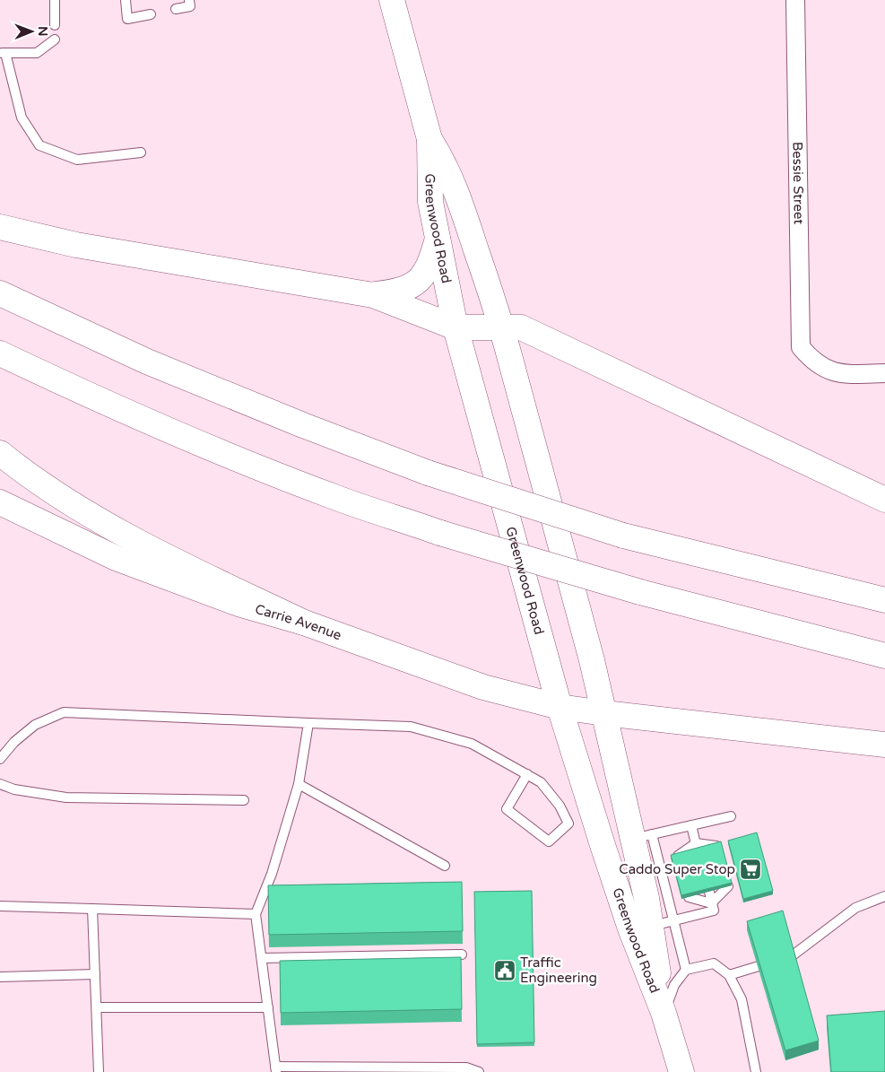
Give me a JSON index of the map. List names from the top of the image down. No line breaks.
{"streets":{"main road":["Greenwood Road","Carrie Avenue"],"street":["Bessie Street"]},"crossings":[["Greenwood Road","Carrie Avenue"]],"places":{"supermarket":["Caddo Super Stop"],"public building":["Traffic Engineering"]},"north":"right"}
